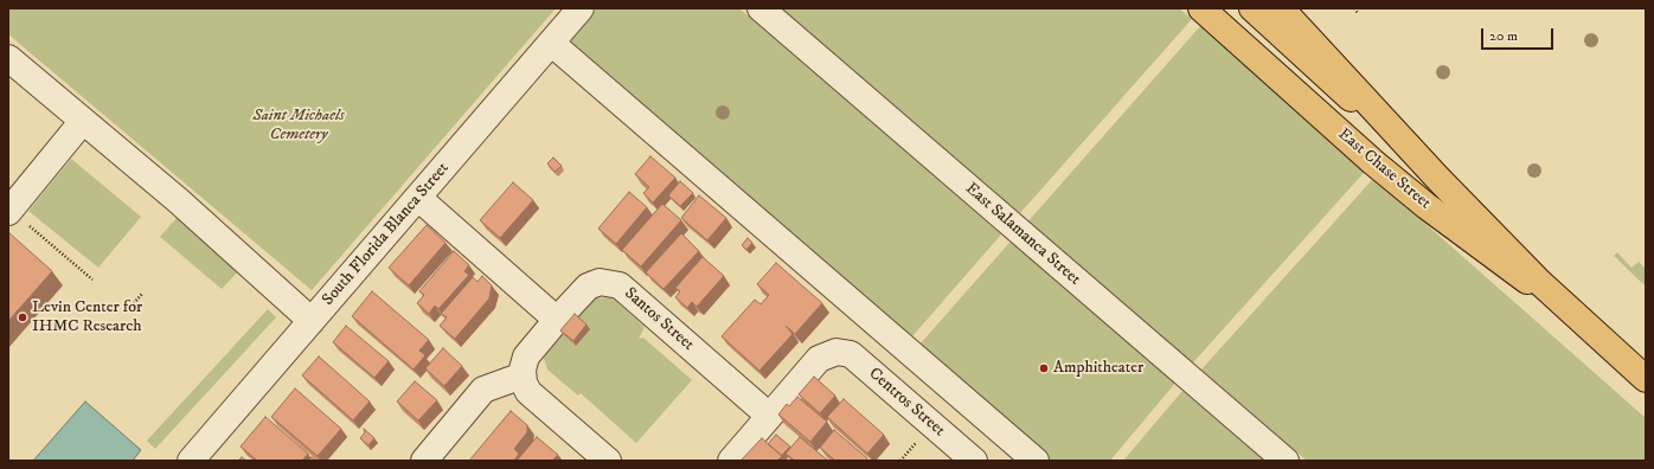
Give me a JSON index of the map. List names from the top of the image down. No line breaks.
{"streets":{"main road":["East Chase Street"],"street":["South Florida Blanca Street","East Salamanca Street","Santos Street","Centros Street"]},"crossings":[["Santos Street","Centros Street"]],"parks":["Saint Michaels Cemetery"],"places":["Levin Center for IHMC Research","Amphitheater"],"scale_bar":"20 m"}
